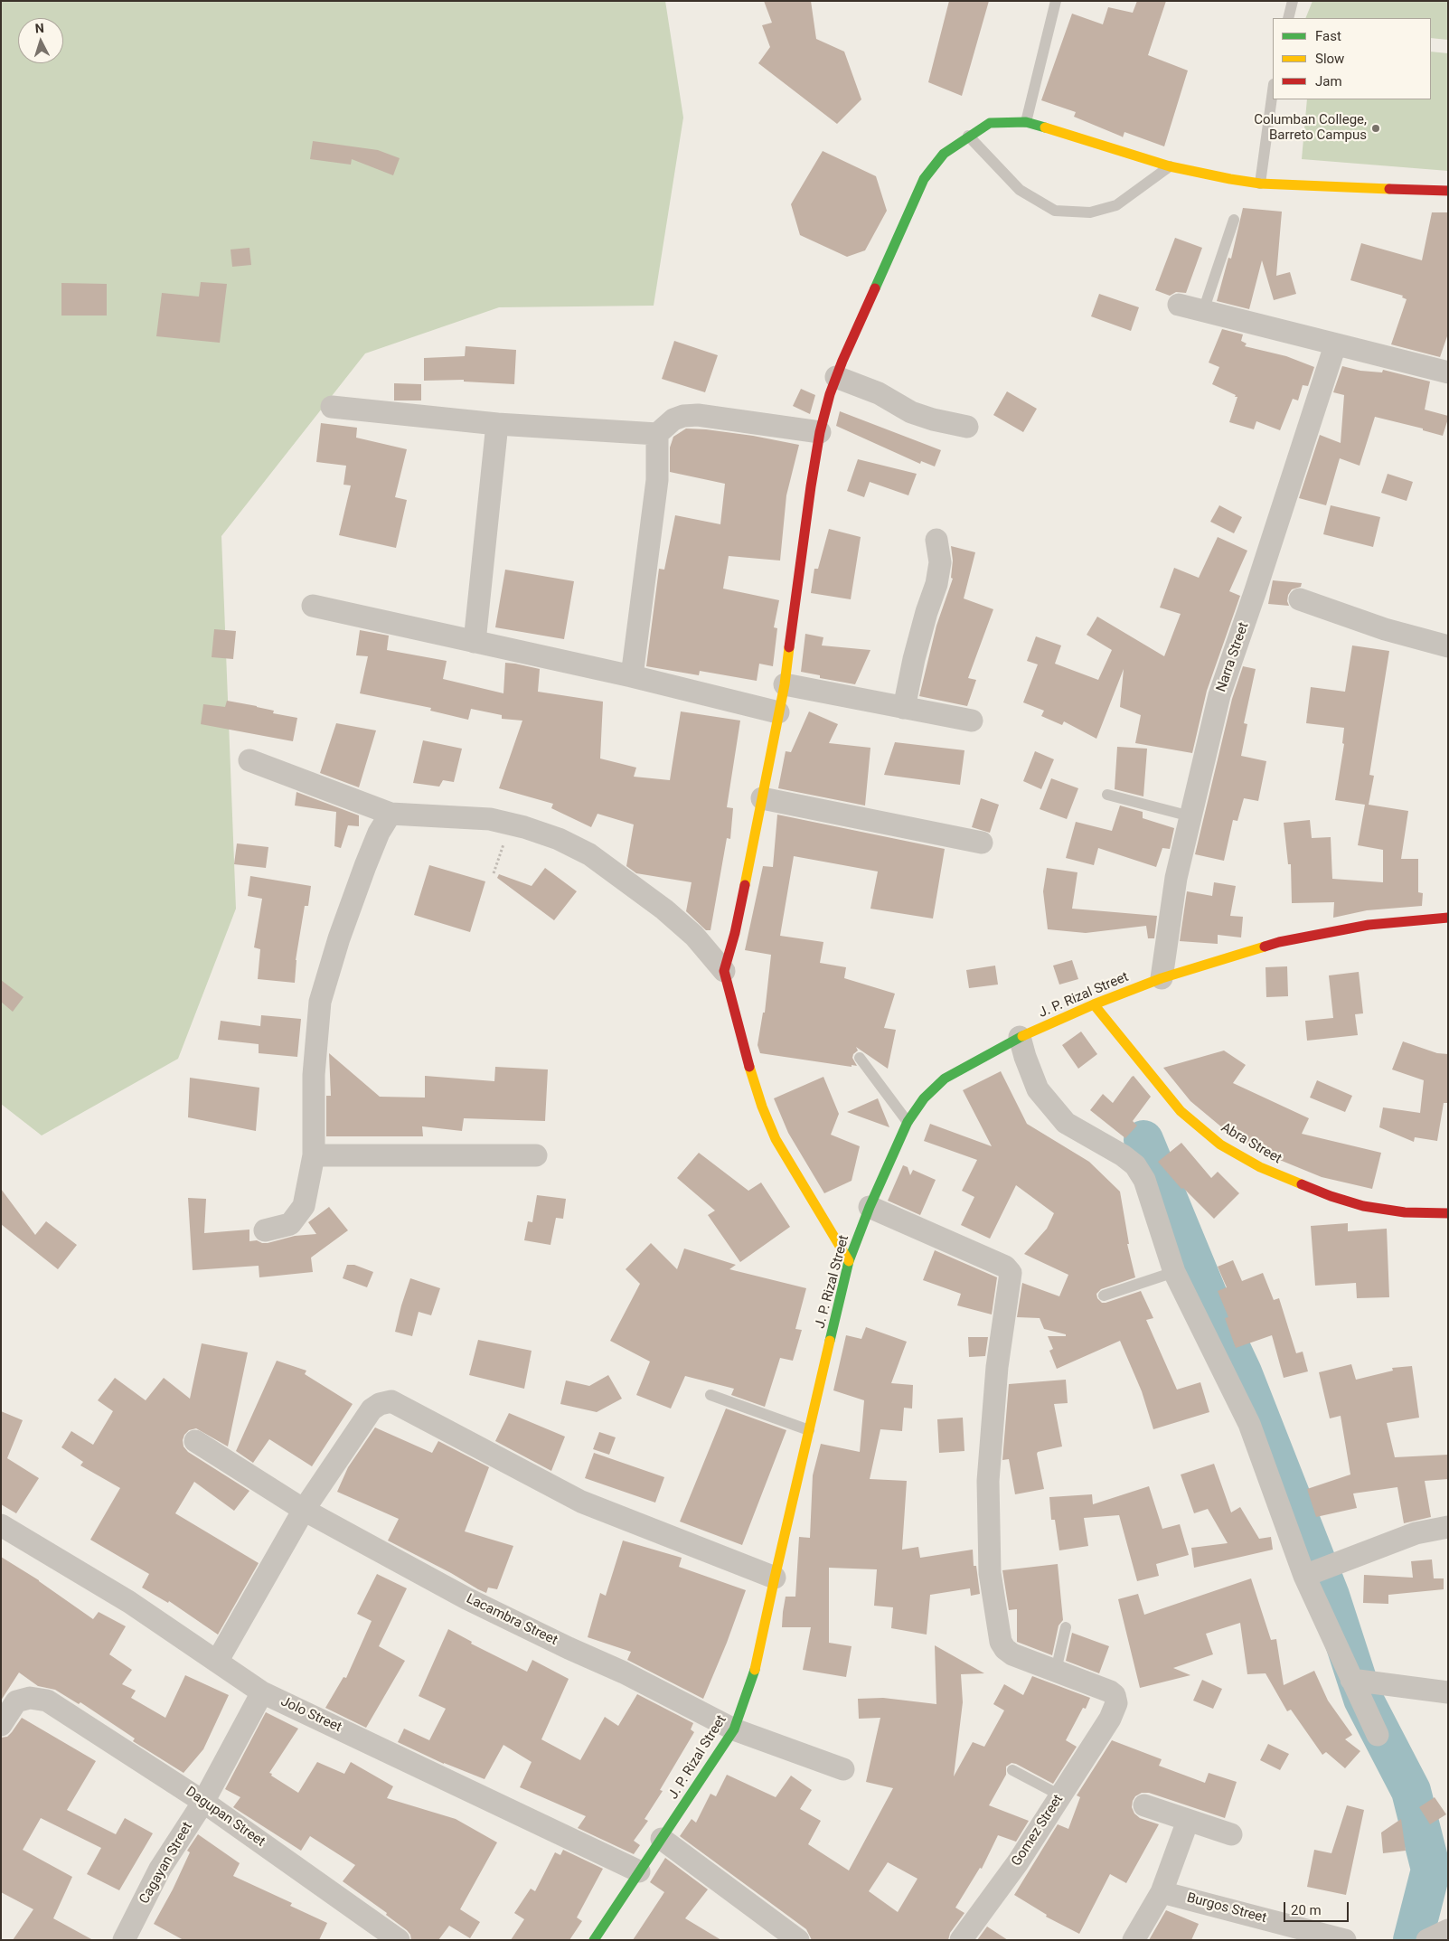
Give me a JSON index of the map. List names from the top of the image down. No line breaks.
{"streets":{"street":["Narra Street","J. P. Rizal Street","Abra Street","Lacambra Street","Jolo Street","Dagupan Street","Gomez Street","Cagayan Street","Burgos Street"]},"crossings":[["Narra Street","J. P. Rizal Street"],["J. P. Rizal Street","Abra Street"],["J. P. Rizal Street","Lacambra Street"],["J. P. Rizal Street","Jolo Street"],["Jolo Street","Cagayan Street"],["Dagupan Street","Cagayan Street"]],"places":["Columban College, Barreto Campus"],"legend":["Fast","Slow","Jam"],"scale_bar":"20 m","north":"top"}
